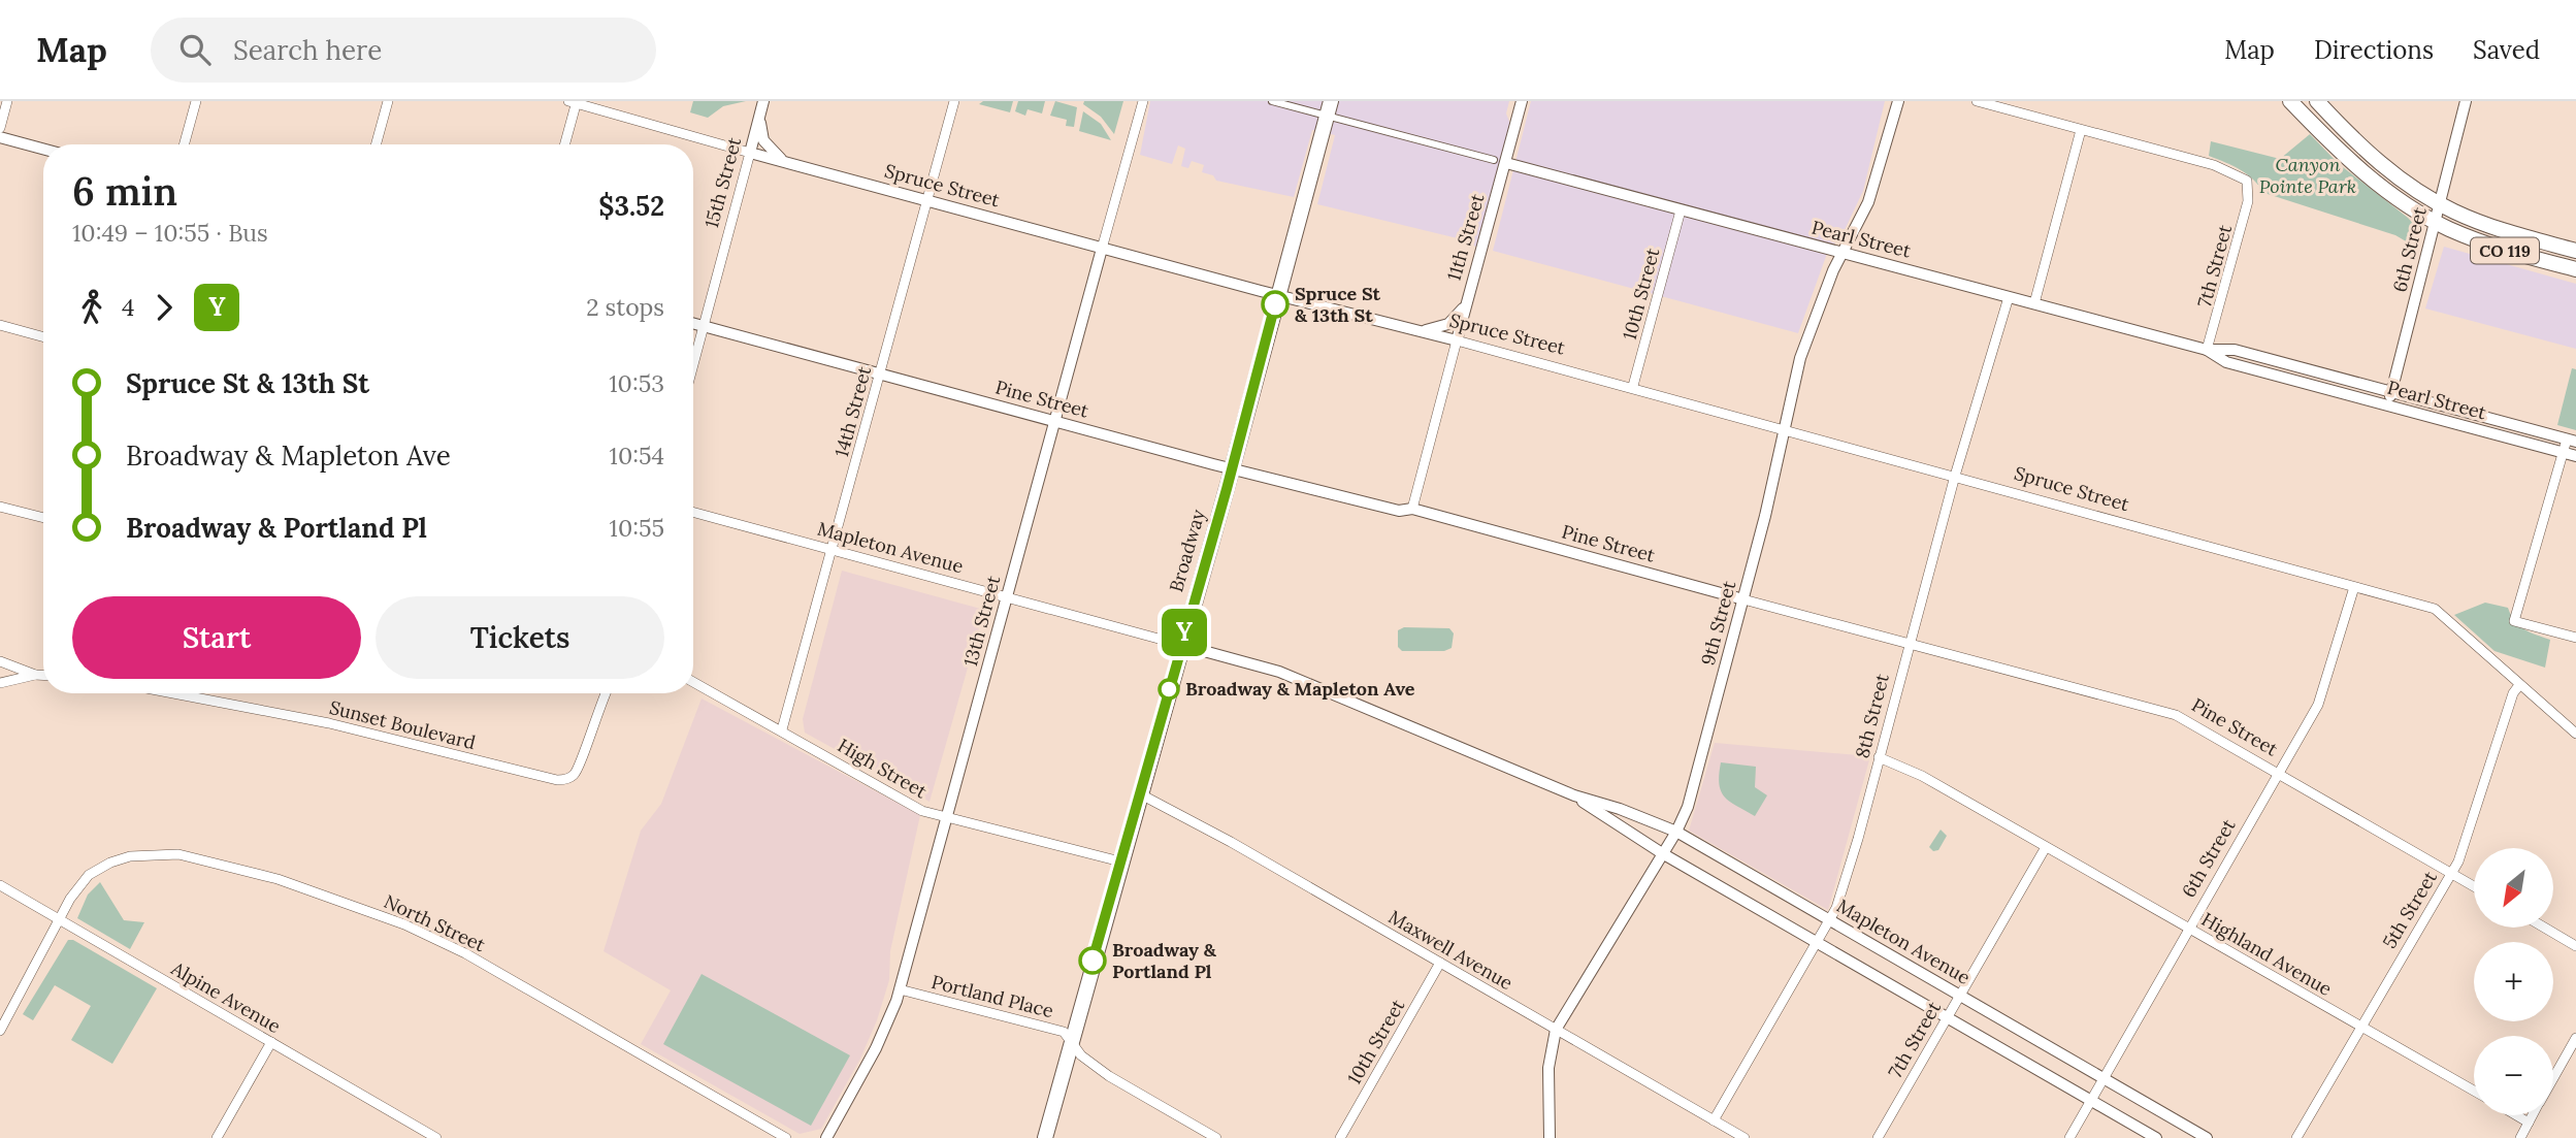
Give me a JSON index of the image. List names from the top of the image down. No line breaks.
{"streets":{"main road":["CO 119","Broadway"],"street":["15th Street","Spruce Street","11th Street","Pearl Street","6th Street","7th Street","10th Street","Pine Street","14th Street","Mapleton Avenue","13th Street","9th Street","8th Street","Sunset Boulevard","High Street","5th Street","North Street","Maxwell Avenue","Highland Avenue","Portland Place","Alpine Avenue"]},"crossings":[["15th Street","Spruce Street"],["15th Street","Pine Street"],["Spruce Street","11th Street"],["Spruce Street","6th Street"],["Spruce Street","10th Street"],["Spruce Street","14th Street"],["Spruce Street","Broadway"],["Spruce Street","13th Street"],["Spruce Street","9th Street"],["Spruce Street","8th Street"],["Spruce Street","5th Street"],["11th Street","Pearl Street"],["11th Street","Pine Street"],["Pearl Street","6th Street"],["Pearl Street","7th Street"],["Pearl Street","10th Street"],["Pearl Street","9th Street"],["Pearl Street","8th Street"],["6th Street","CO 119"],["6th Street","Pine Street"],["6th Street","Mapleton Avenue"],["6th Street","Highland Avenue"],["7th Street","Mapleton Avenue"],["7th Street","Highland Avenue"],["10th Street","Maxwell Avenue"],["Pine Street","14th Street"],["Pine Street","Broadway"],["Pine Street","13th Street"],["Pine Street","9th Street"],["Pine Street","8th Street"],["Pine Street","5th Street"],["14th Street","Mapleton Avenue"],["14th Street","High Street"],["Mapleton Avenue","Broadway"],["Mapleton Avenue","13th Street"],["Mapleton Avenue","9th Street"],["Mapleton Avenue","8th Street"],["Broadway","High Street"],["Broadway","Maxwell Avenue"],["Broadway","Portland Place"],["13th Street","High Street"],["13th Street","Portland Place"],["9th Street","Maxwell Avenue"],["8th Street","Maxwell Avenue"],["8th Street","Highland Avenue"],["5th Street","Highland Avenue"],["North Street","Alpine Avenue"]],"parks":["Canyon Pointe Park"],"places":["Spruce St & 13th St","Broadway & Mapleton Ave","Broadway & Portland Pl"],"lines":["bus line Y"],"north":"bottom left","page":{"header":"Map","search":"Search here","nav":["Map","Directions","Saved"],"on_map":"Y","heading":["6 min","10:49 – 10:55 · Bus","$3.52"],"legs":["4","Y","2 stops"],"list":[{"name":"Spruce St & 13th St","value":"10:53"},{"name":"Broadway & Mapleton Ave","value":"10:54"},{"name":"Broadway & Portland Pl","value":"10:55"}],"buttons":["Start","Tickets"],"map_buttons":["+","−"]}}
